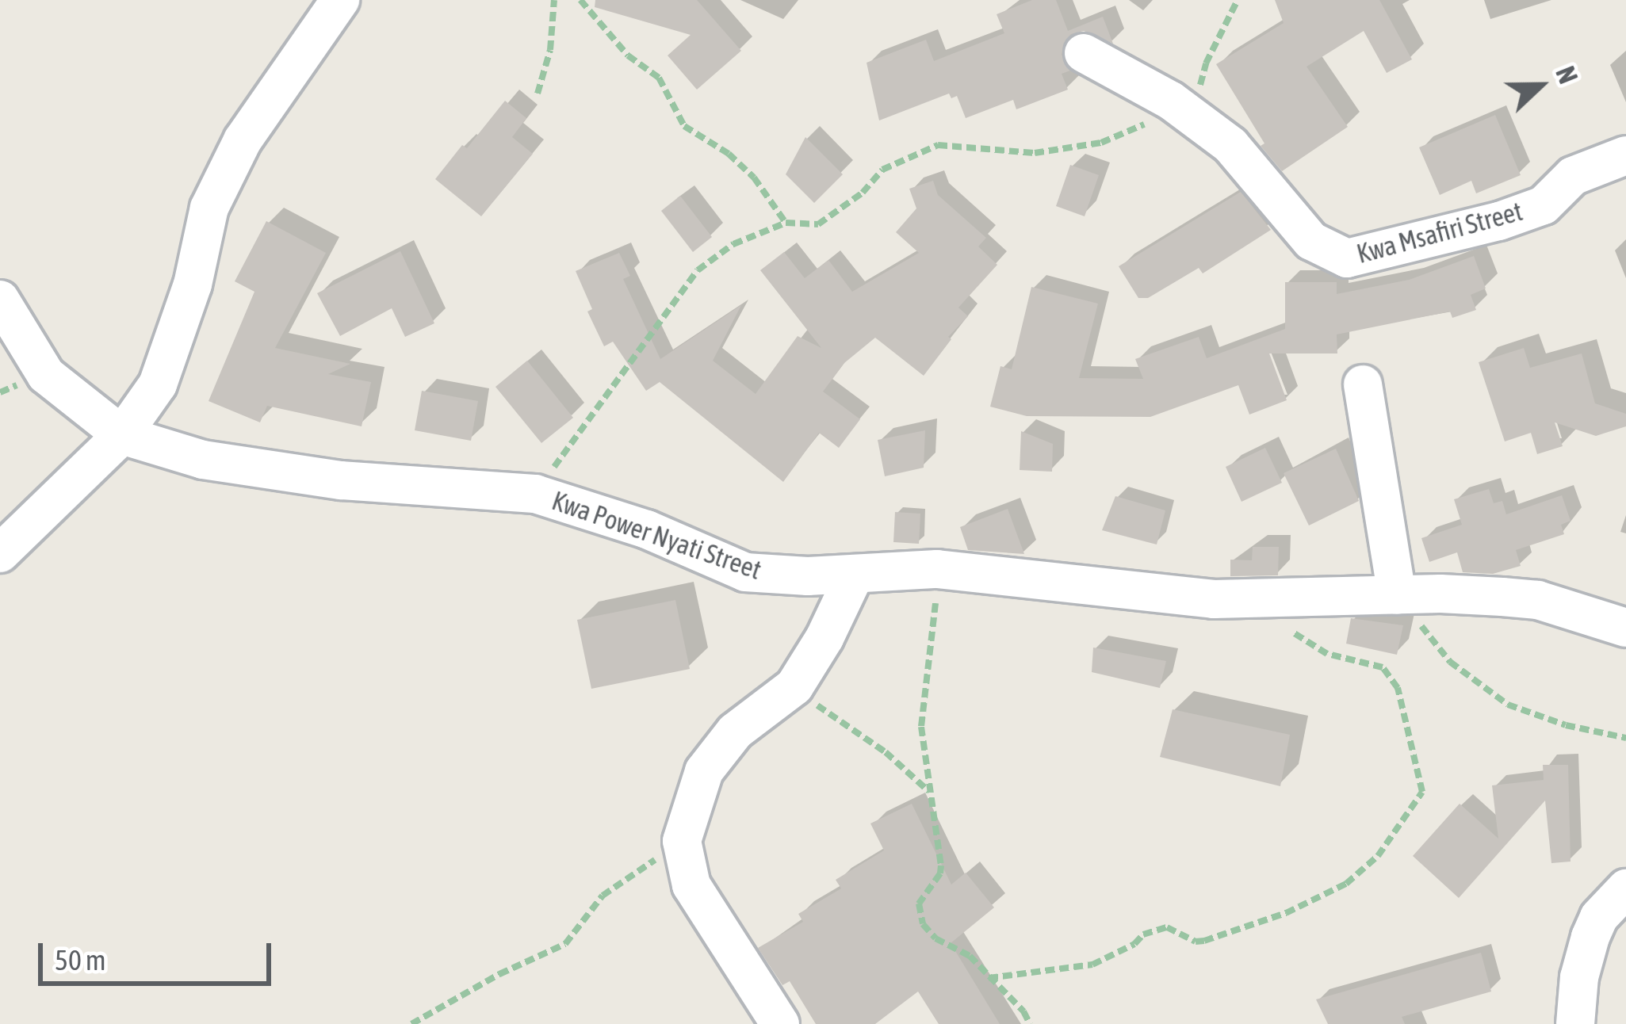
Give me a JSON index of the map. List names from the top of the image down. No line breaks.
{"streets":{"street":["Kwa Msafiri Street","Kwa Power Nyati Street"]},"scale_bar":"50 m","north":"right"}
